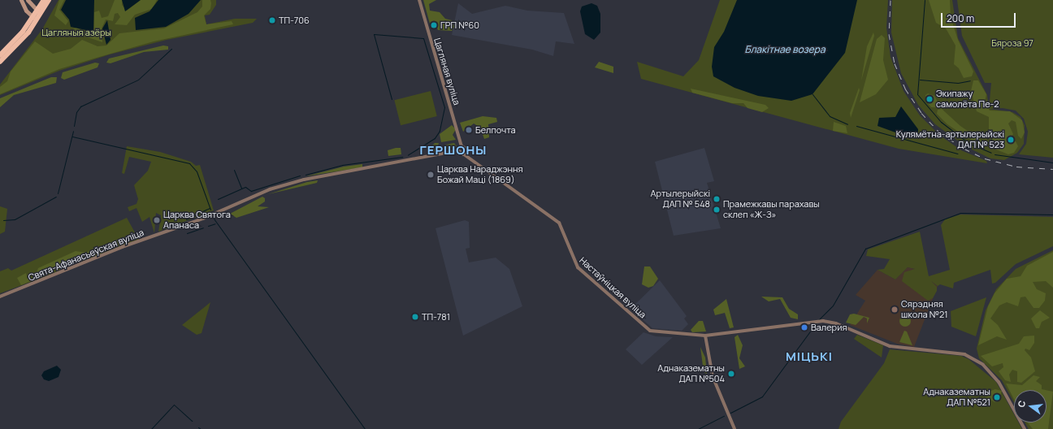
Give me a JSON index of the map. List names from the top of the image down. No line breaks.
{"streets":{"street":["Цагляная вуліца","Свята-Афанасьеўская вуліца","Настаўніцкая вуліца"]},"crossings":[["Цагляная вуліца","Настаўніцкая вуліца"],["Свята-Афанасьеўская вуліца","Настаўніцкая вуліца"]],"districts":["ГЕРШОНЫ","МІЦЬКІ"],"water":["Блакітнае возера"],"parks":["Цагляныя азёры","Бяроза 97"],"places":["ТП-706","ГРП №60","Экипажу самолёта Пе-2","Белпочта","Кулямётна-артылерыйскі ДАП № 523","Царква Нараджэння Божай Маці (1869)","Артылерыйскі ДАП № 548","Прамежкавы парахавы склеп «Ж-З»","Царква Святога Апанаса","Сярэдняя школа №21","ТП-781","Валерия","Аднаказематны ДАП №504","Аднаказематны ДАП №521"],"scale_bar":"200 m","north":"left"}
